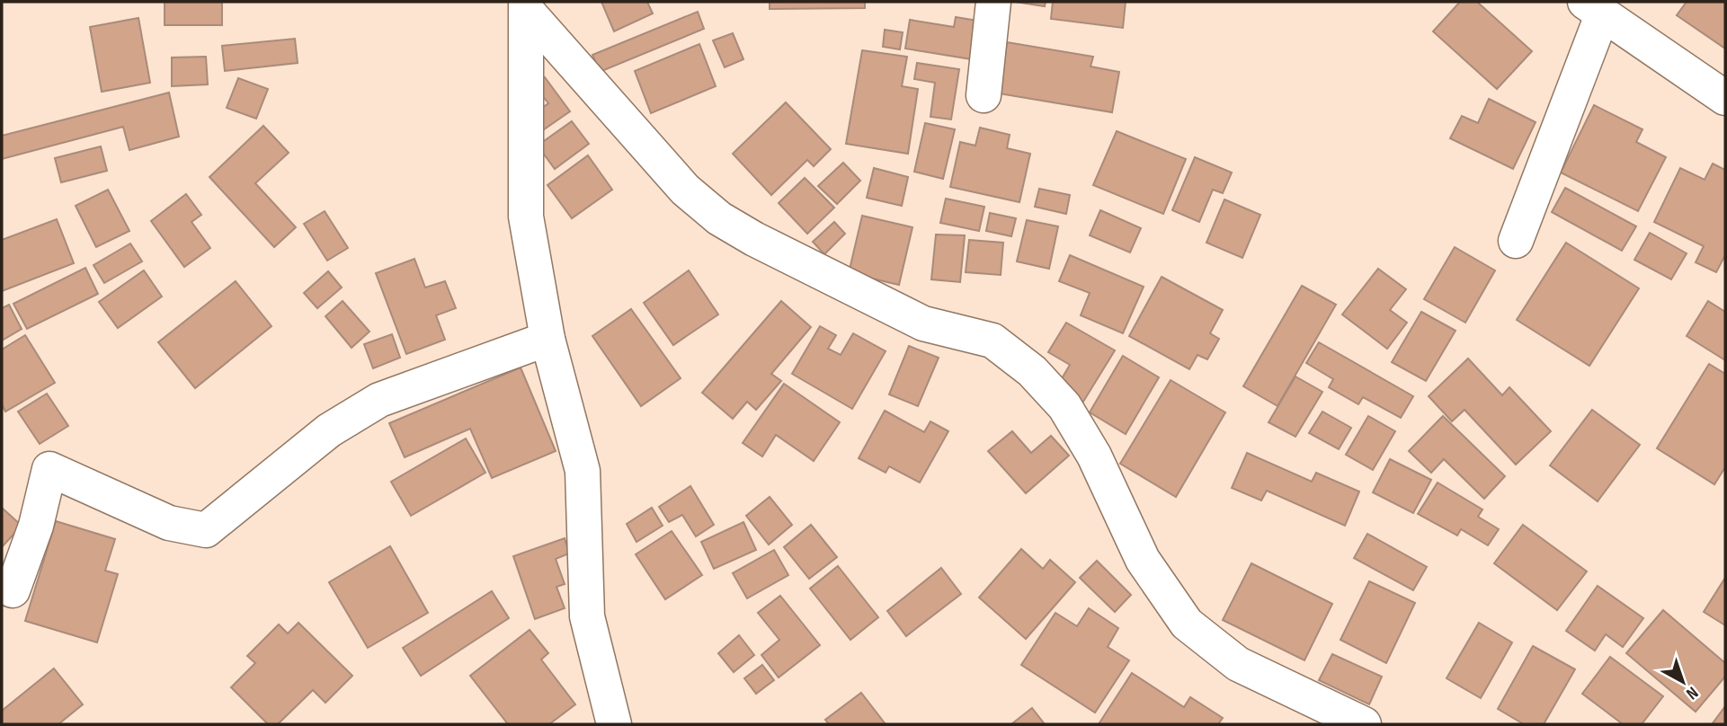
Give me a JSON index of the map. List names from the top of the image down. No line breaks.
{"north":"bottom right"}
